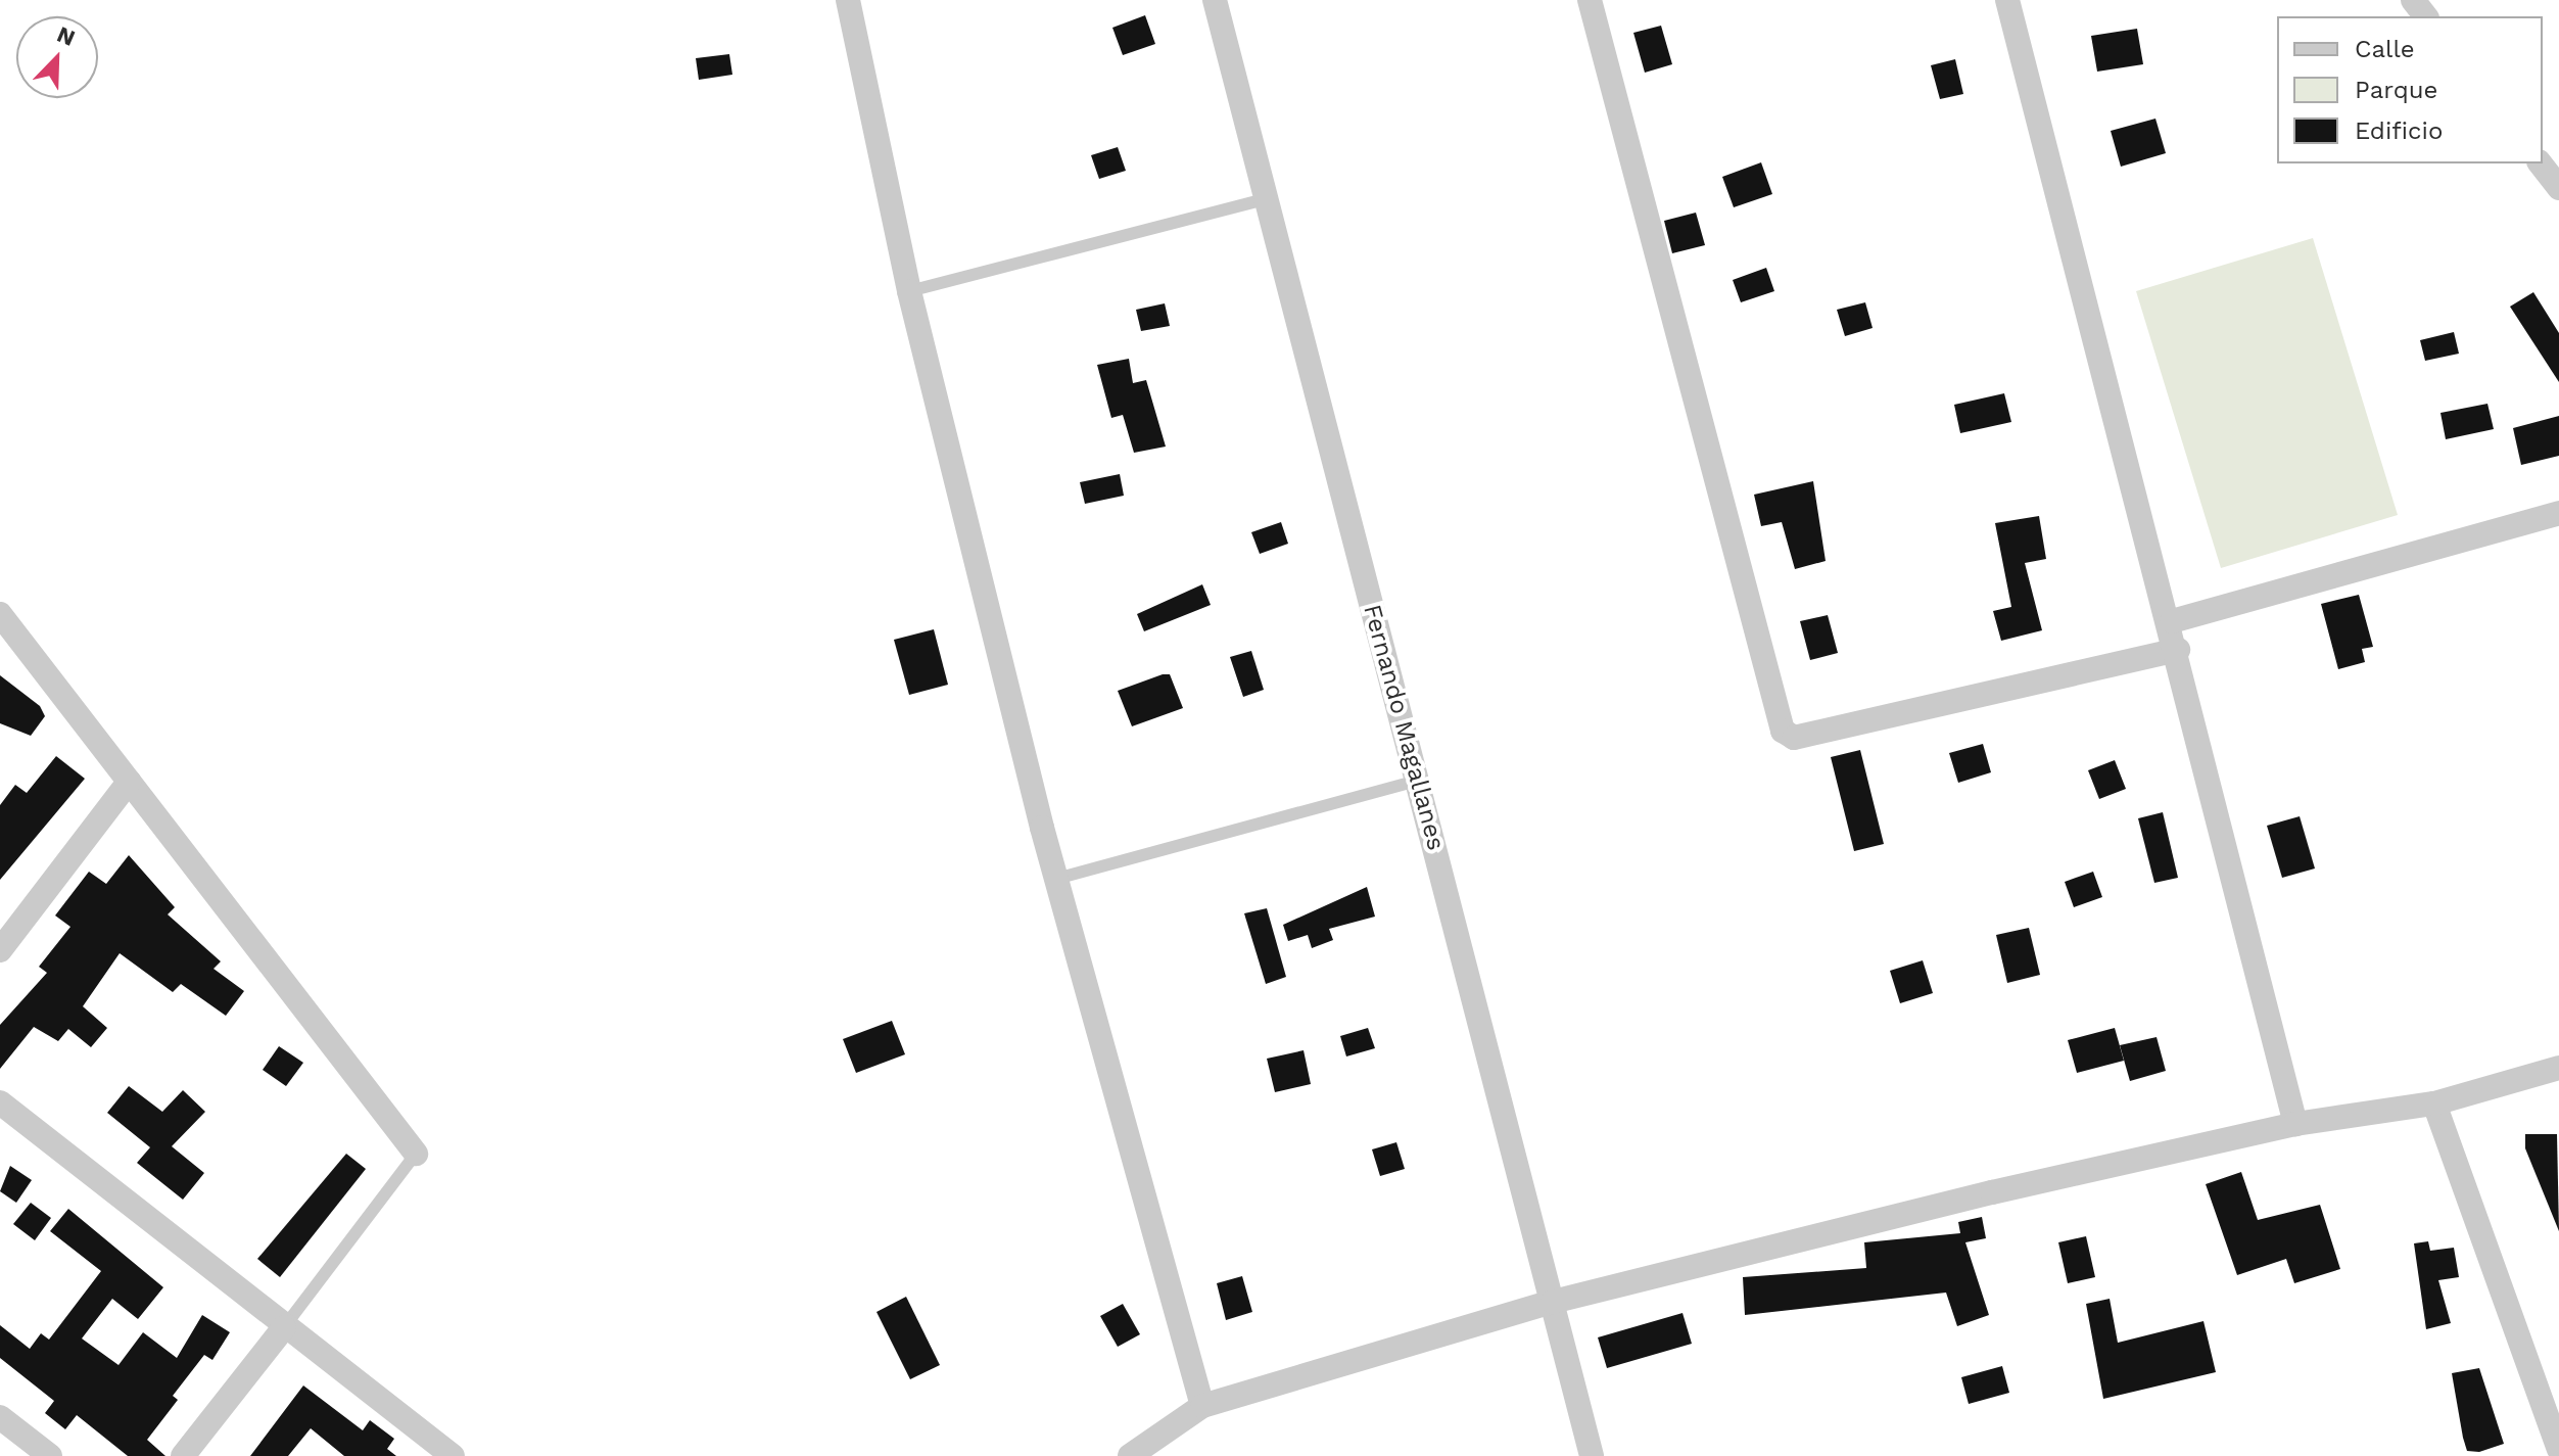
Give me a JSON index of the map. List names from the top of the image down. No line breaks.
{"streets":{"street":["Fernando Magallanes"]},"legend":["Calle","Parque","Edificio"],"north":"top right"}
